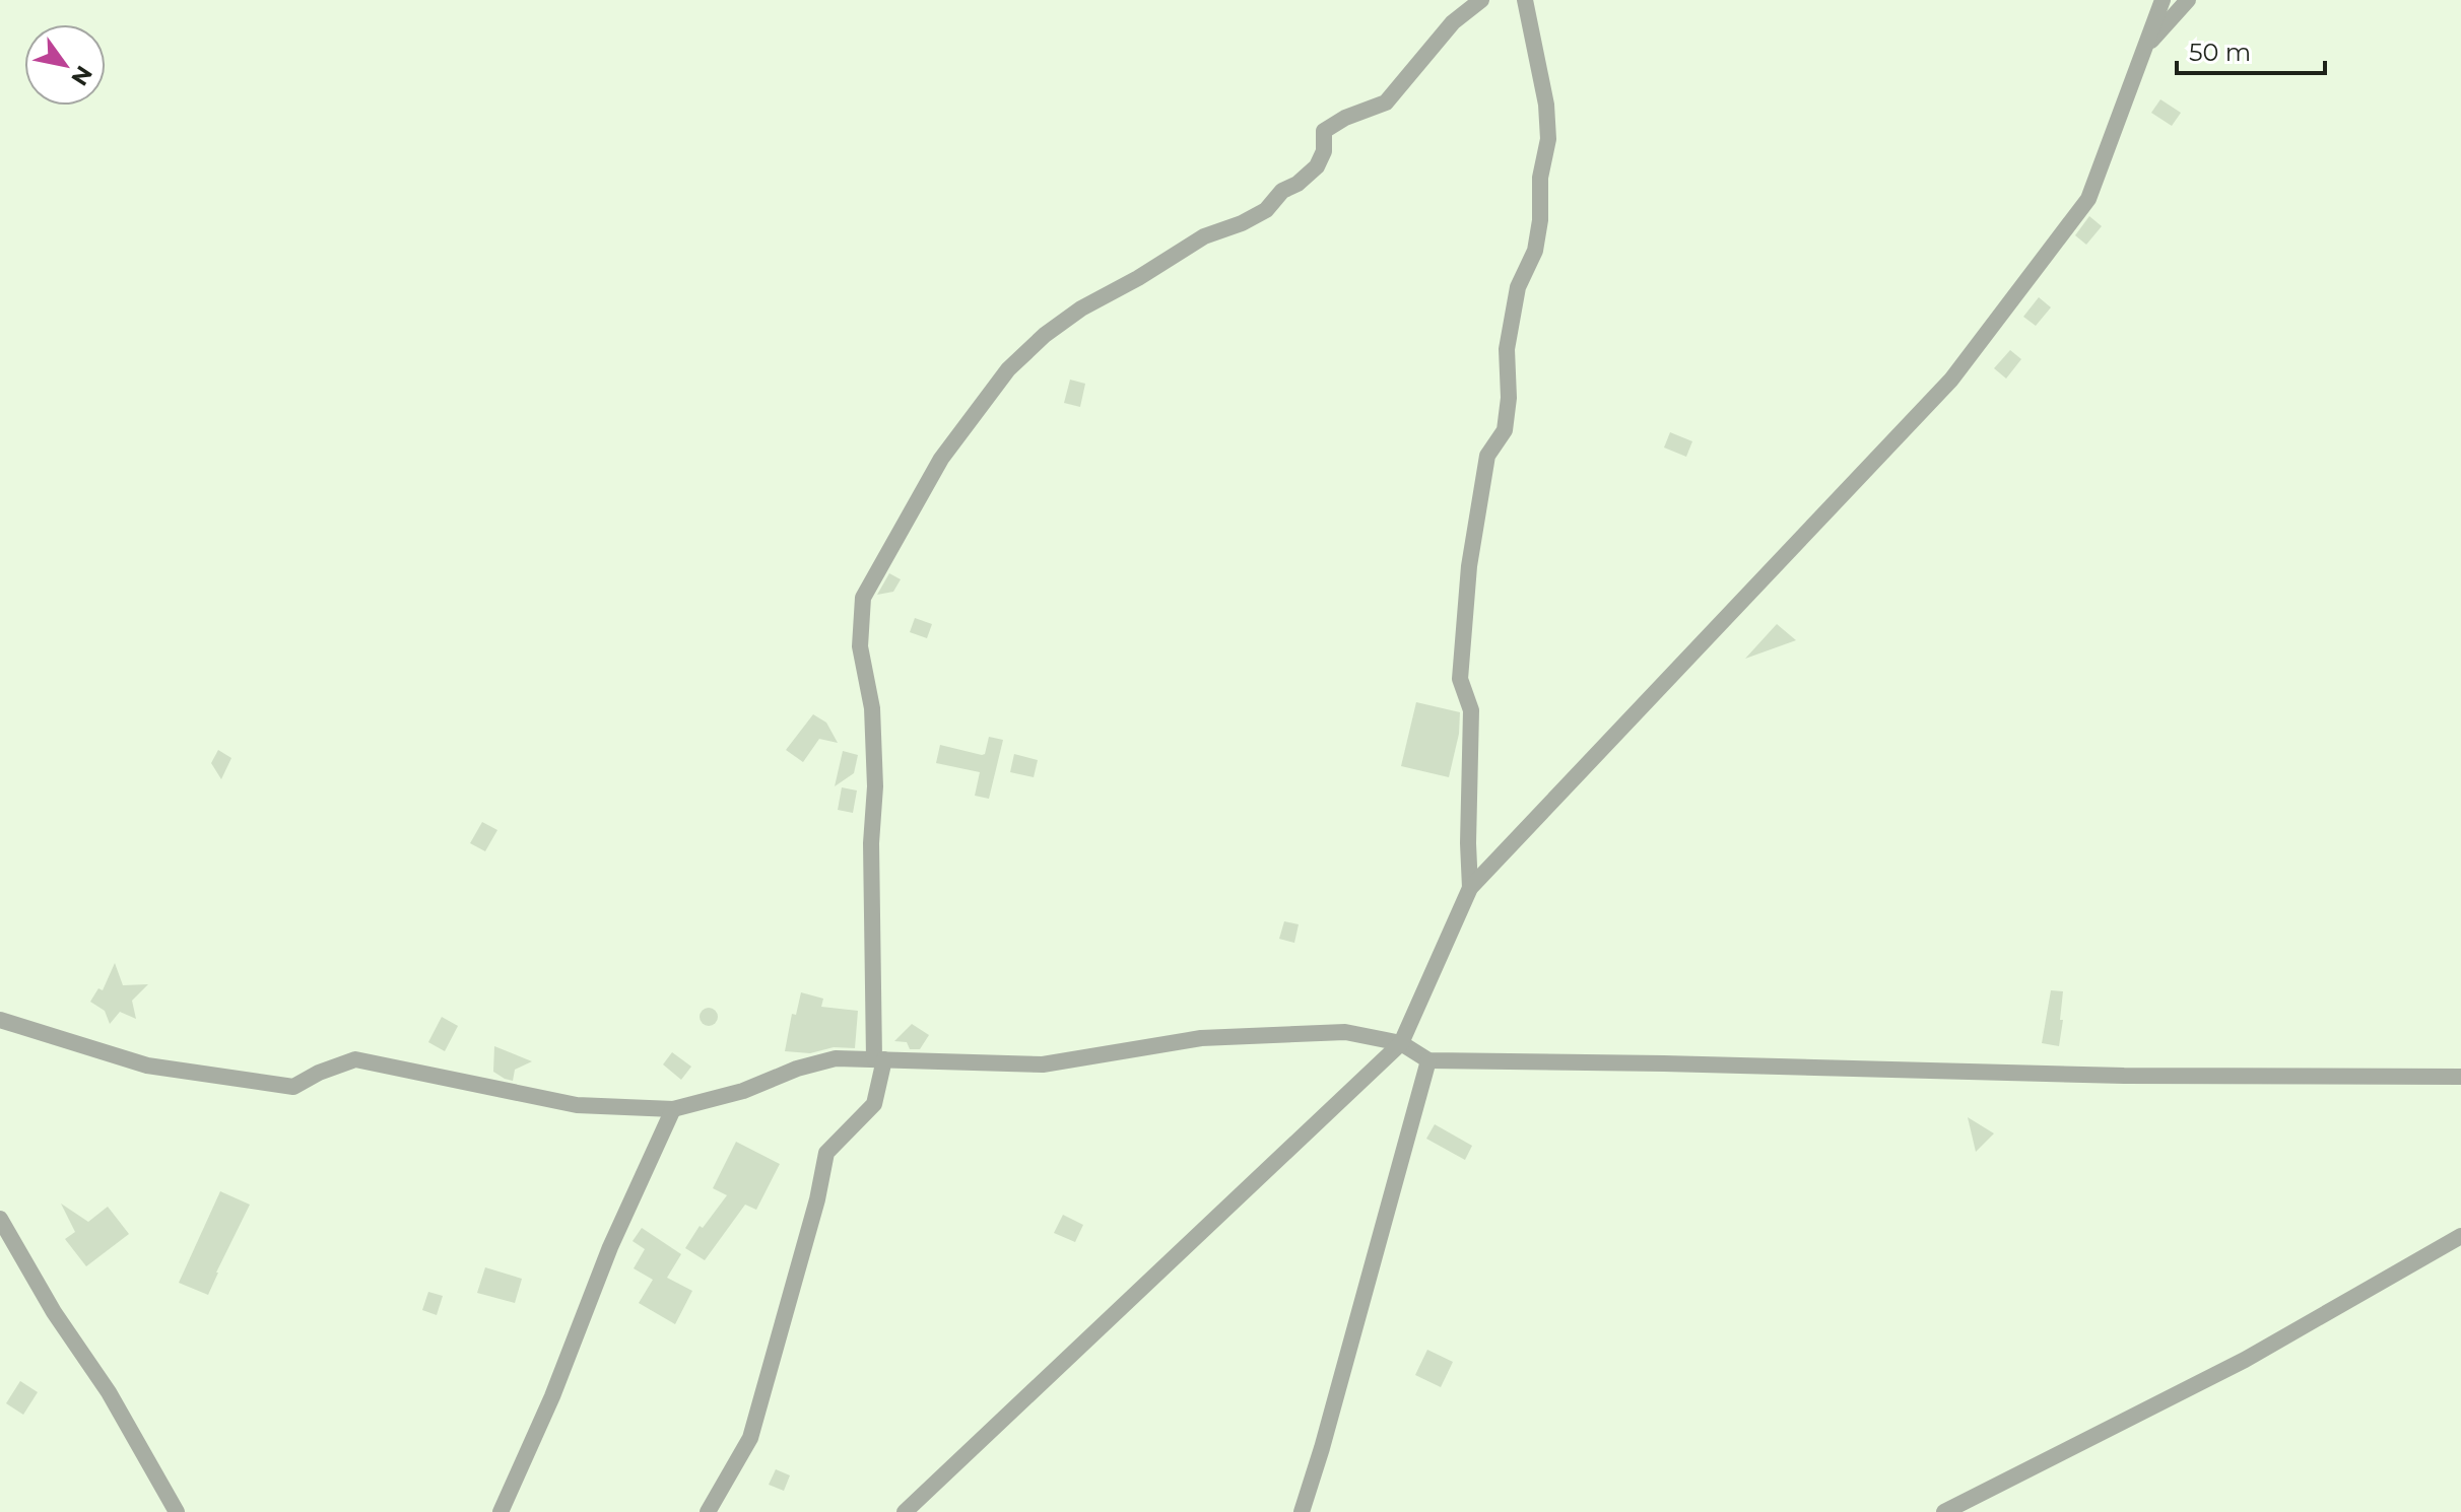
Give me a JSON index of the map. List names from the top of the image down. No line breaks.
{"scale_bar":"50 m","north":"bottom right"}
